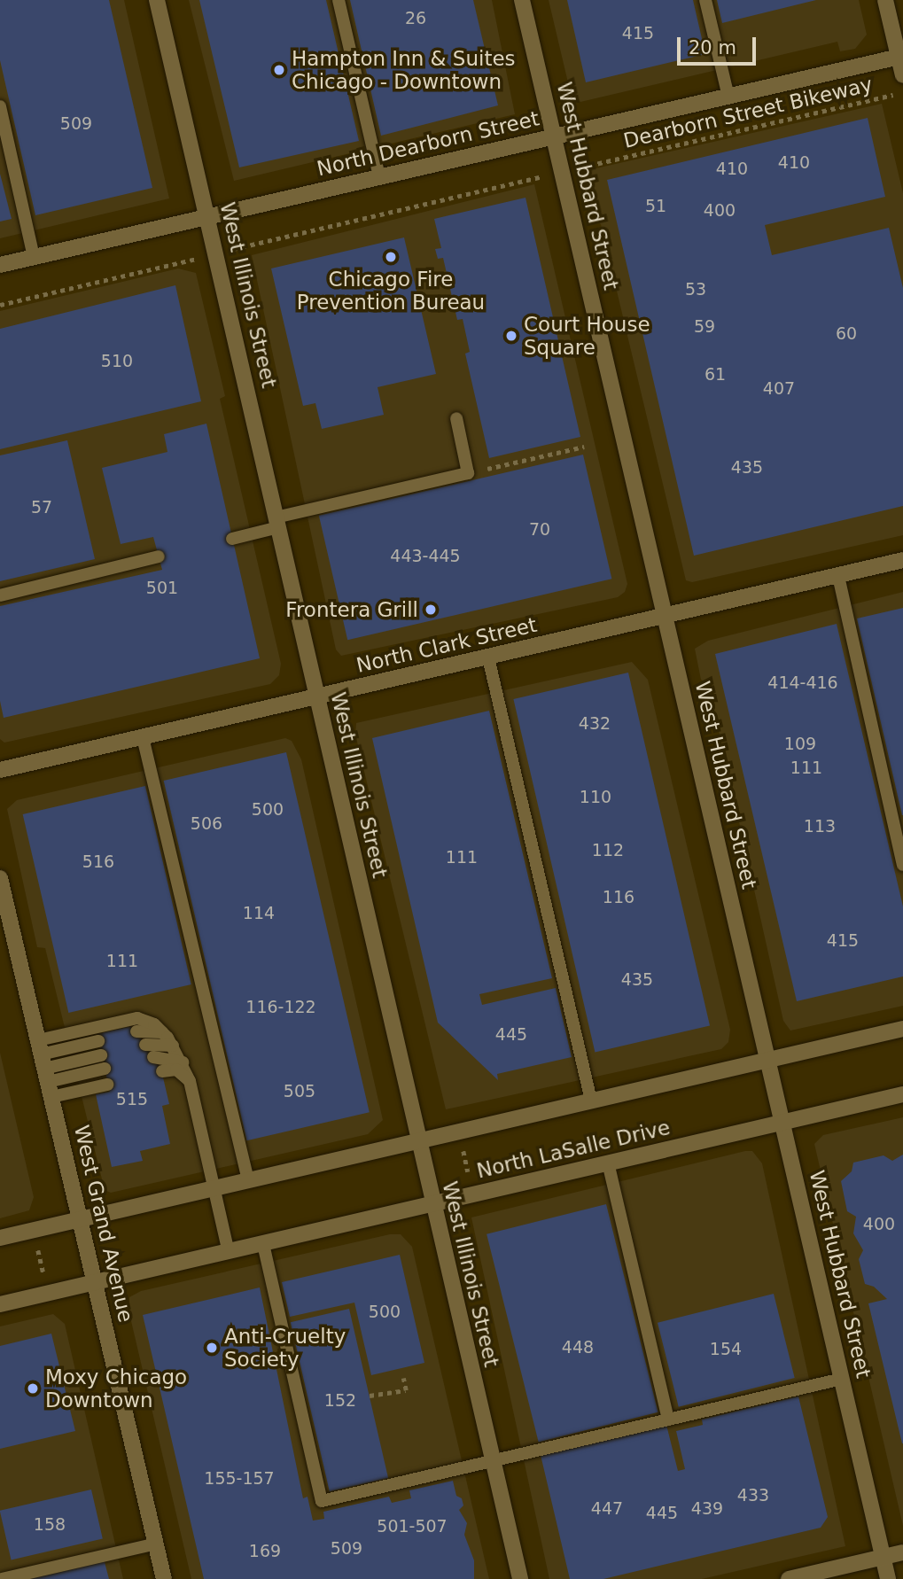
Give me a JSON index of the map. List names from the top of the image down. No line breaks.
{"streets":{"main road":["North Dearborn Street","West Hubbard Street","West Illinois Street","North Clark Street","North LaSalle Drive","West Grand Avenue"],"path":["Dearborn Street Bikeway"]},"crossings":[["North Dearborn Street","West Hubbard Street"],["North Dearborn Street","West Illinois Street"],["West Hubbard Street","North Clark Street"],["West Hubbard Street","North LaSalle Drive"],["West Illinois Street","North Clark Street"],["West Illinois Street","North LaSalle Drive"],["North LaSalle Drive","West Grand Avenue"]],"places":["Hampton Inn & Suites Chicago - Downtown","Chicago Fire Prevention Bureau","Court House Square","Frontera Grill","Anti-Cruelty Society","Moxy Chicago Downtown"],"house_numbers":["26","415","509","410","410","51","400","53","59","60","510","61","407","435","57","70","443-445","501","414-416","432","109","111","110","500","506","113","112","111","516","116","114","415","111","435","116-122","445","505","515","400","500","448","154","152","155-157","433","447","439","445","158","501-507","509","169"],"scale_bar":"20 m"}
